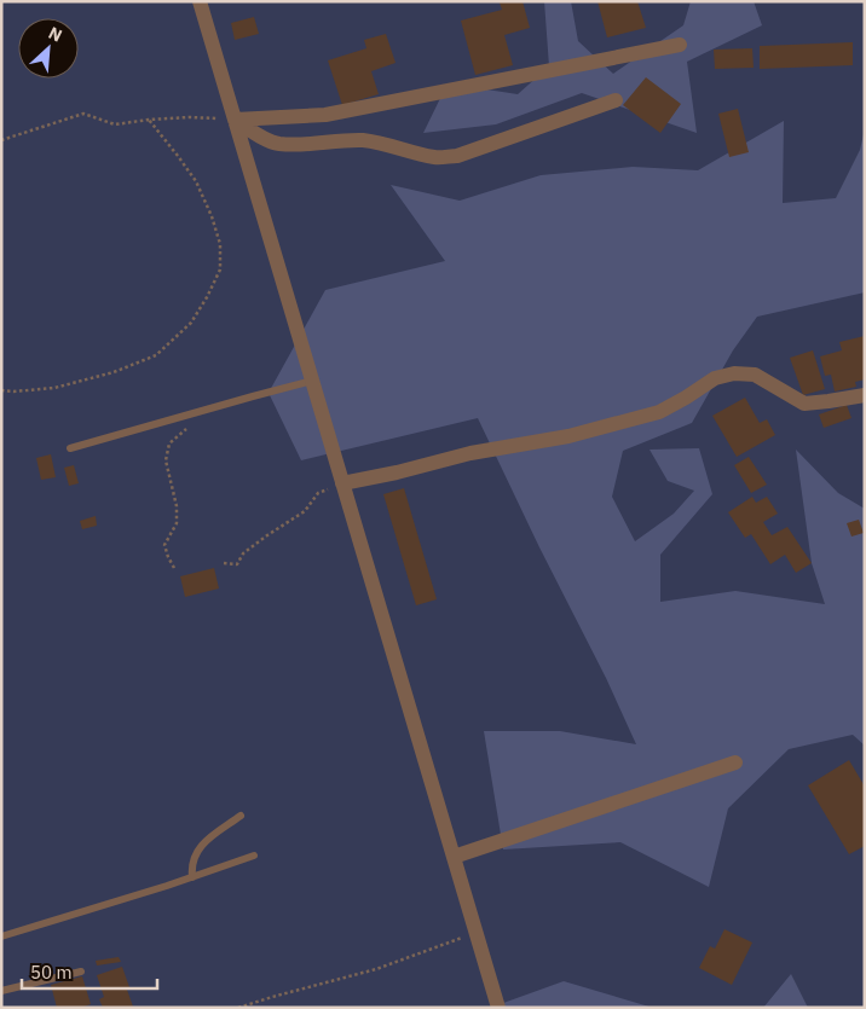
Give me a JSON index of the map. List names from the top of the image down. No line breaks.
{"scale_bar":"50 m","north":"top right"}
